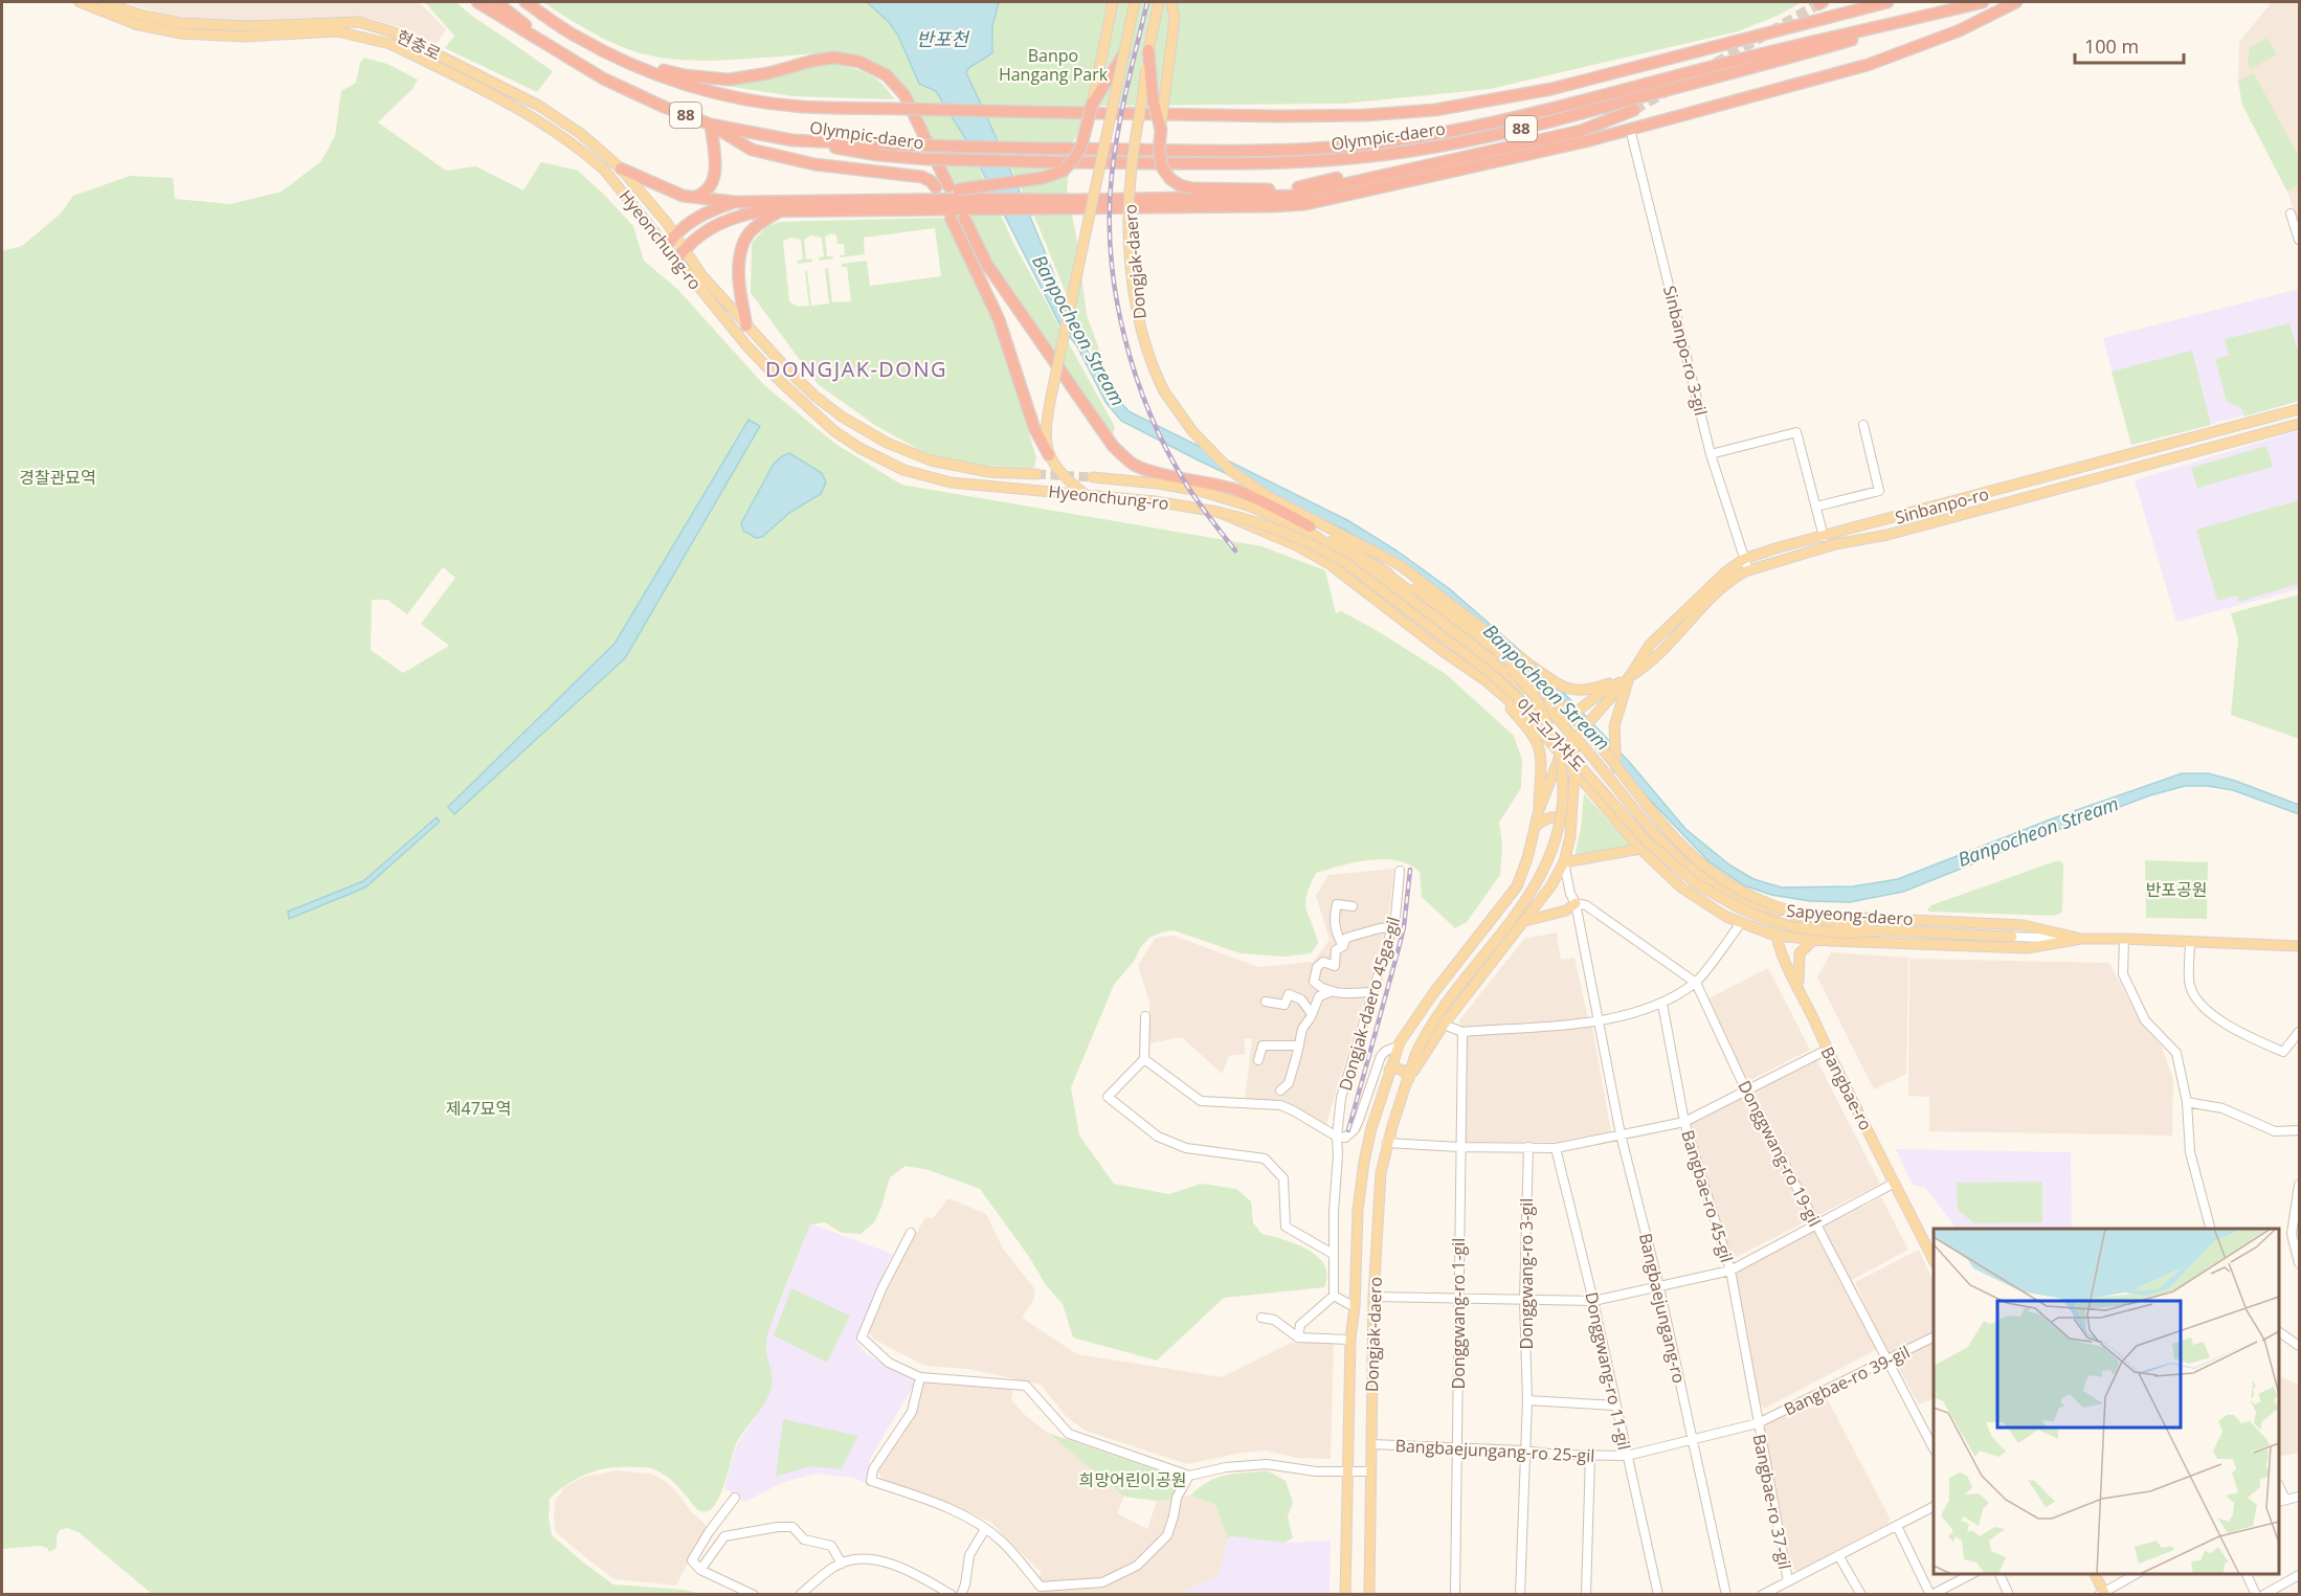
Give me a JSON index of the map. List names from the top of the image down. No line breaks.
{"streets":{"highway":["88","Olympic-daero"],"main road":["현충로","Hyeonchung-ro","Dongjak-daero","Sinbanpo-ro","이수고가차도","Sapyeong-daero","Bangbae-ro"],"street":["Sinbanpo-ro 3-gil","Dongjak-daero 45ga-gil","Donggwang-ro 19-gil","Bangbae-ro 45-gil","Donggwang-ro 3-gil","Bangbaejungang-ro","Donggwang-ro 1-gil","Donggwang-ro 11-gil","Bangbae-ro 39-gil","Bangbaejungang-ro 25-gil","Bangbae-ro 37-gil"]},"crossings":[["현충로","Hyeonchung-ro"],["Hyeonchung-ro","Dongjak-daero"],["Hyeonchung-ro","이수고가차도"],["Dongjak-daero","Sinbanpo-ro"],["Dongjak-daero","이수고가차도"],["Dongjak-daero","Sapyeong-daero"],["Dongjak-daero","Dongjak-daero 45ga-gil"],["Dongjak-daero","Bangbae-ro 45-gil"],["Dongjak-daero","Bangbaejungang-ro"],["Dongjak-daero","Bangbaejungang-ro 25-gil"],["Sinbanpo-ro 3-gil","Sinbanpo-ro"],["Sinbanpo-ro","Sapyeong-daero"],["이수고가차도","Sapyeong-daero"],["Sapyeong-daero","Bangbae-ro"],["Bangbae-ro","Bangbae-ro 45-gil"],["Donggwang-ro 19-gil","Bangbae-ro 45-gil"],["Donggwang-ro 19-gil","Bangbaejungang-ro"],["Donggwang-ro 19-gil","Bangbae-ro 39-gil"],["Bangbae-ro 45-gil","Donggwang-ro 3-gil"],["Bangbae-ro 45-gil","Bangbaejungang-ro"],["Bangbae-ro 45-gil","Donggwang-ro 1-gil"],["Bangbae-ro 45-gil","Donggwang-ro 11-gil"],["Donggwang-ro 3-gil","Bangbaejungang-ro 25-gil"],["Bangbaejungang-ro","Bangbae-ro 39-gil"],["Bangbaejungang-ro","Bangbaejungang-ro 25-gil"],["Donggwang-ro 1-gil","Bangbaejungang-ro 25-gil"],["Donggwang-ro 11-gil","Bangbaejungang-ro 25-gil"],["Bangbae-ro 39-gil","Bangbaejungang-ro 25-gil"],["Bangbae-ro 39-gil","Bangbae-ro 37-gil"]],"districts":["DONGJAK-DONG"],"water":["반포천","Banpocheon Stream"],"parks":["Banpo Hangang Park","경찰관묘역","반포공원","제47묘역","희망어린이공원"],"scale_bar":"100 m"}
